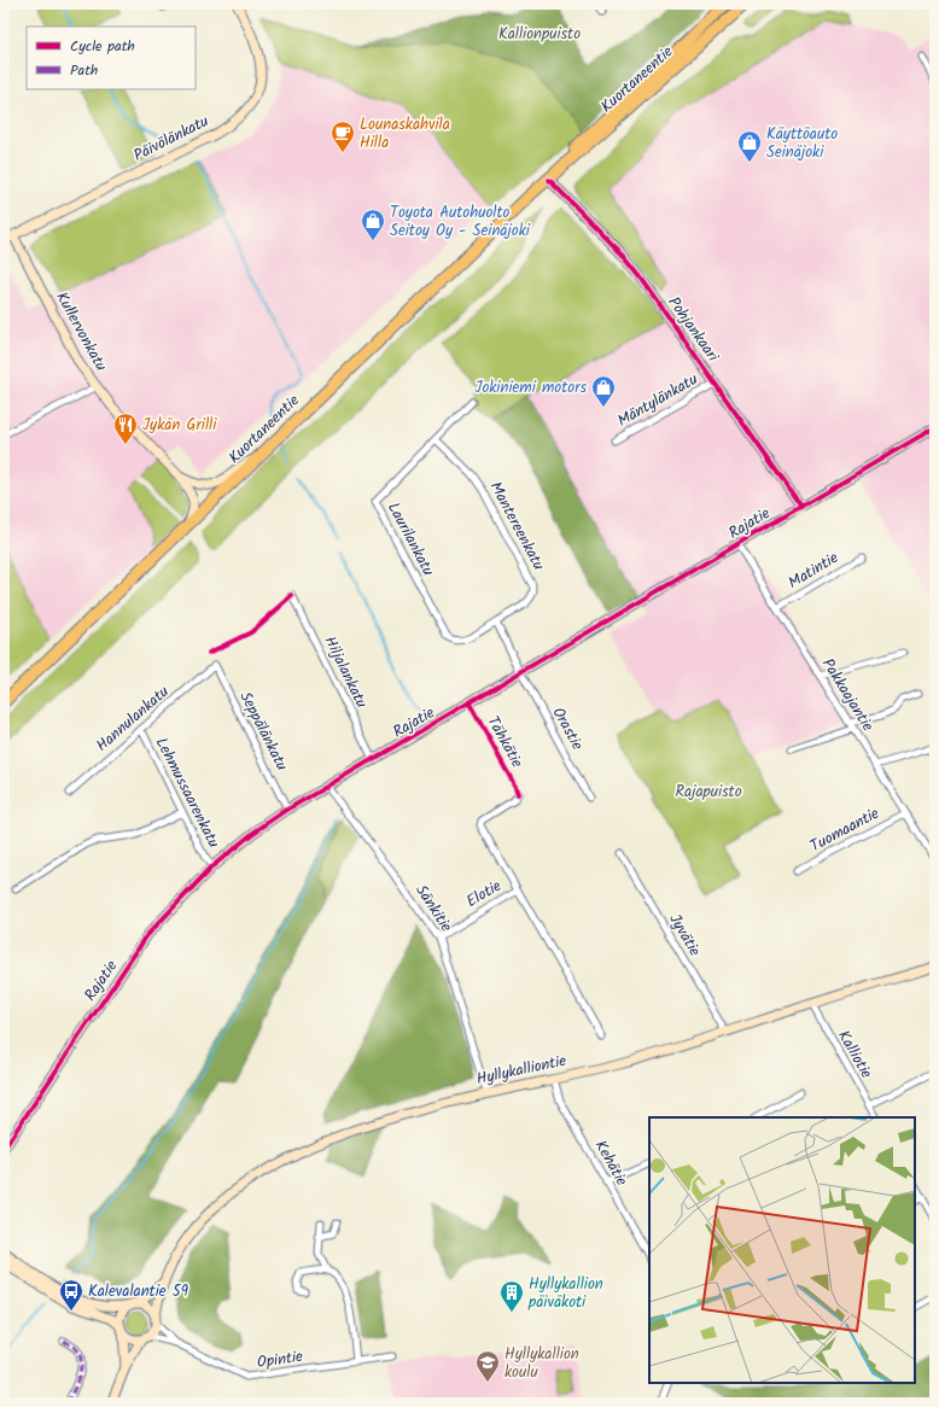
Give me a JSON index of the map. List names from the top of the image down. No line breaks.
{"streets":{"highway":["Kuortaneentie"],"street":["Päivölänkatu","Pohjankaari","Kullervonkatu","Mäntylänkatu","Rajatie","Mantereenkatu","Laurilankatu","Matintie","Hiljalankatu","Pakkaajantie","Hannulankatu","Orastie","Seppälänkatu","Lehmussaarenkatu","Tuomaantie","Elotie","Sänkitie","Jyvätie","Kalliotie","Hyllykalliontie","Kehätie","Opintie"],"cycle path":["Tähkätie"]},"crossings":[["Kuortaneentie","Pohjankaari"],["Kuortaneentie","Kullervonkatu"],["Päivölänkatu","Kullervonkatu"],["Pohjankaari","Mäntylänkatu"],["Pohjankaari","Rajatie"],["Rajatie","Hiljalankatu"],["Rajatie","Pakkaajantie"],["Rajatie","Orastie"],["Rajatie","Seppälänkatu"],["Rajatie","Lehmussaarenkatu"],["Rajatie","Sänkitie"],["Mantereenkatu","Laurilankatu"],["Matintie","Pakkaajantie"],["Pakkaajantie","Tuomaantie"],["Hannulankatu","Seppälänkatu"],["Hannulankatu","Lehmussaarenkatu"],["Elotie","Sänkitie"],["Sänkitie","Hyllykalliontie"],["Jyvätie","Hyllykalliontie"],["Kalliotie","Hyllykalliontie"],["Hyllykalliontie","Kehätie"],["Hyllykalliontie","Opintie"]],"parks":["Kallionpuisto","Rajapuisto"],"places":{"cafe":["Lounaskahvila Hilla"],"shop":["Käyttöauto Seinäjoki","Toyota Autohuolto Seitoy Oy - Seinäjoki","Jokiniemi motors"],"restaurant":["Jykän Grilli"],"bus stop":["Kalevalantie 59"],"building":["Hyllykallion päiväkoti"],"school or university":["Hyllykallion koulu"]},"legend":["Cycle path","Path"]}
